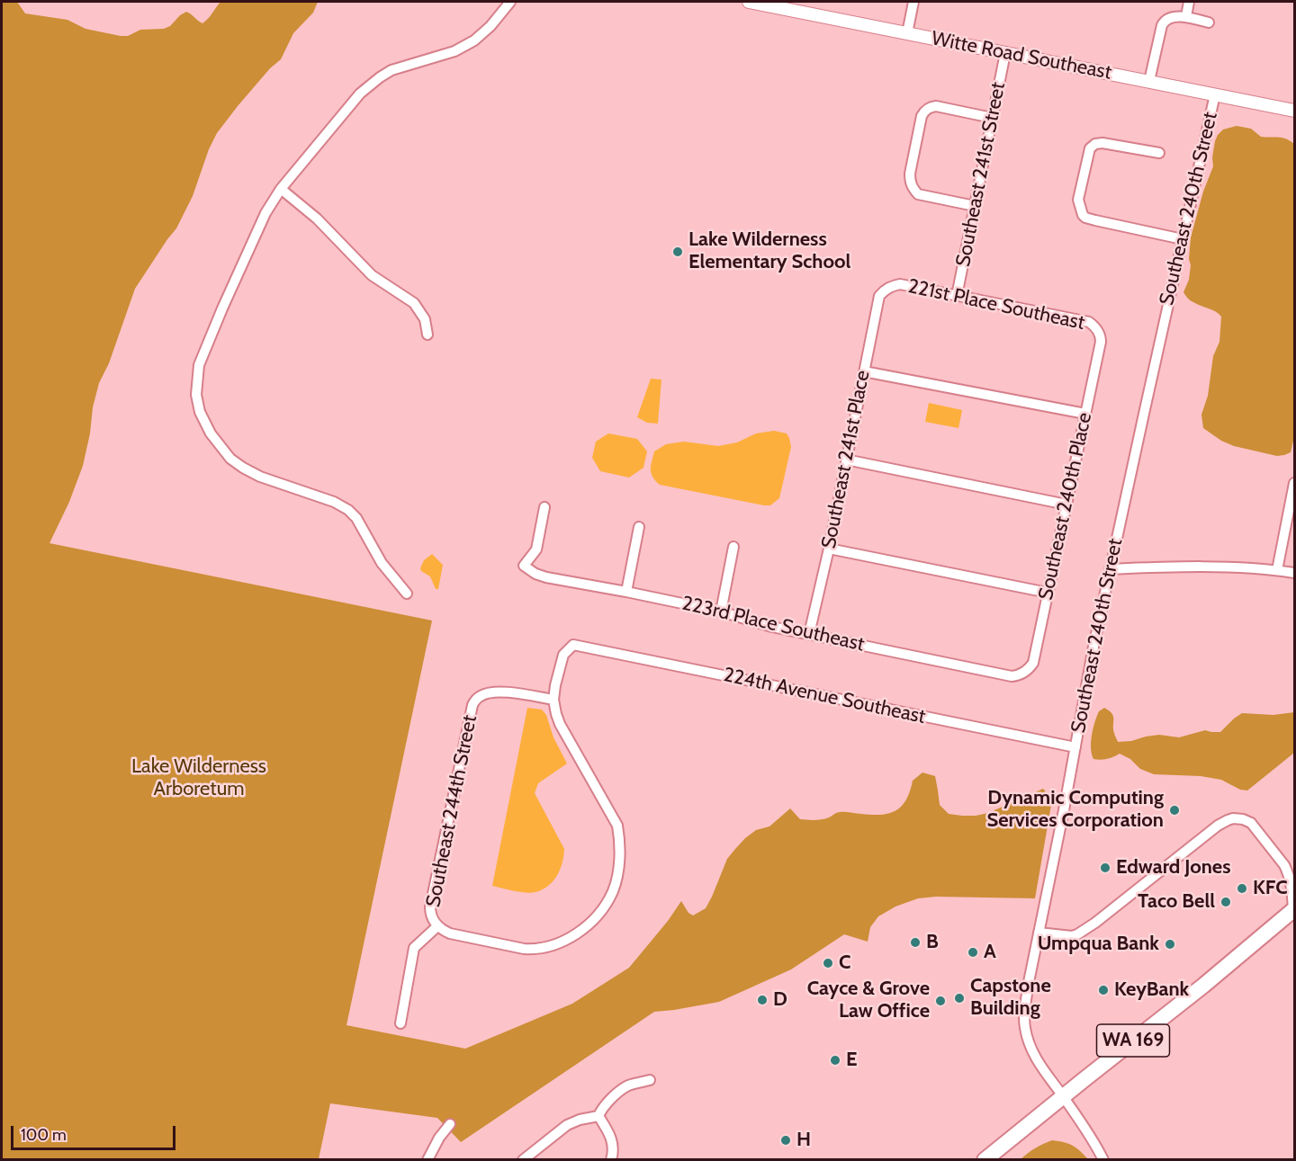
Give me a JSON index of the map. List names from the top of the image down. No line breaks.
{"streets":{"main road":["WA 169"],"street":["Witte Road Southeast","Southeast 241st Street","Southeast 240th Street","221st Place Southeast","Southeast 241st Place","Southeast 240th Place","223rd Place Southeast","224th Avenue Southeast","Southeast 244th Street"]},"crossings":[["Witte Road Southeast","Southeast 241st Street"],["Witte Road Southeast","Southeast 240th Street"],["Southeast 241st Street","221st Place Southeast"],["Southeast 240th Street","224th Avenue Southeast"],["Southeast 240th Street","WA 169"],["221st Place Southeast","Southeast 241st Place"],["221st Place Southeast","Southeast 240th Place"],["Southeast 241st Place","223rd Place Southeast"],["Southeast 240th Place","223rd Place Southeast"],["224th Avenue Southeast","Southeast 244th Street"]],"parks":["Lake Wilderness Arboretum"],"places":["Lake Wilderness Elementary School","Dynamic Computing Services Corporation","Edward Jones","KFC","Taco Bell","B","Umpqua Bank","A","C","KeyBank","Capstone Building","D","Cayce & Grove Law Office","E","H"],"scale_bar":"100 m"}
